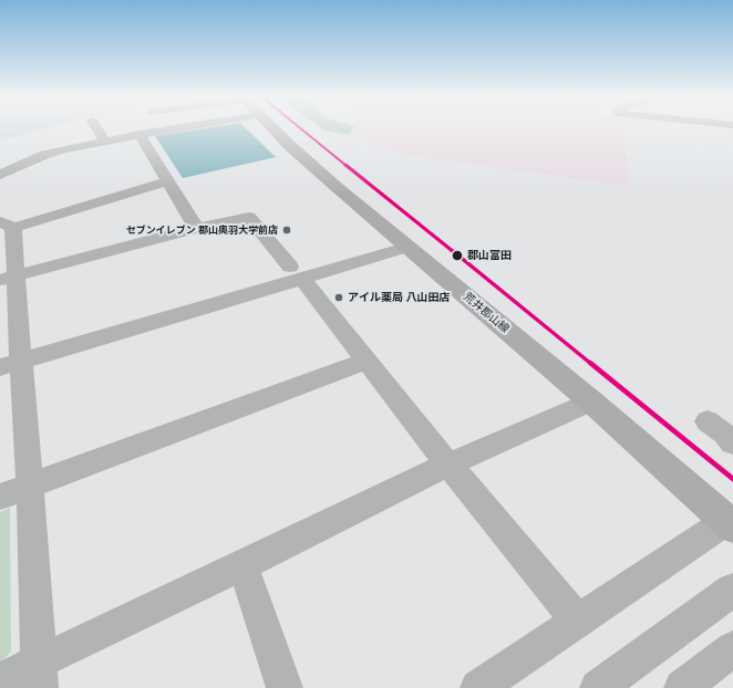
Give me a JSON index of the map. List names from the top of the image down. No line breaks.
{"streets":{"main road":["荒井郡山線"]},"places":["セブンイレブン 郡山奥羽大学前店","郡山富田","アイル薬局 八山田店"]}
